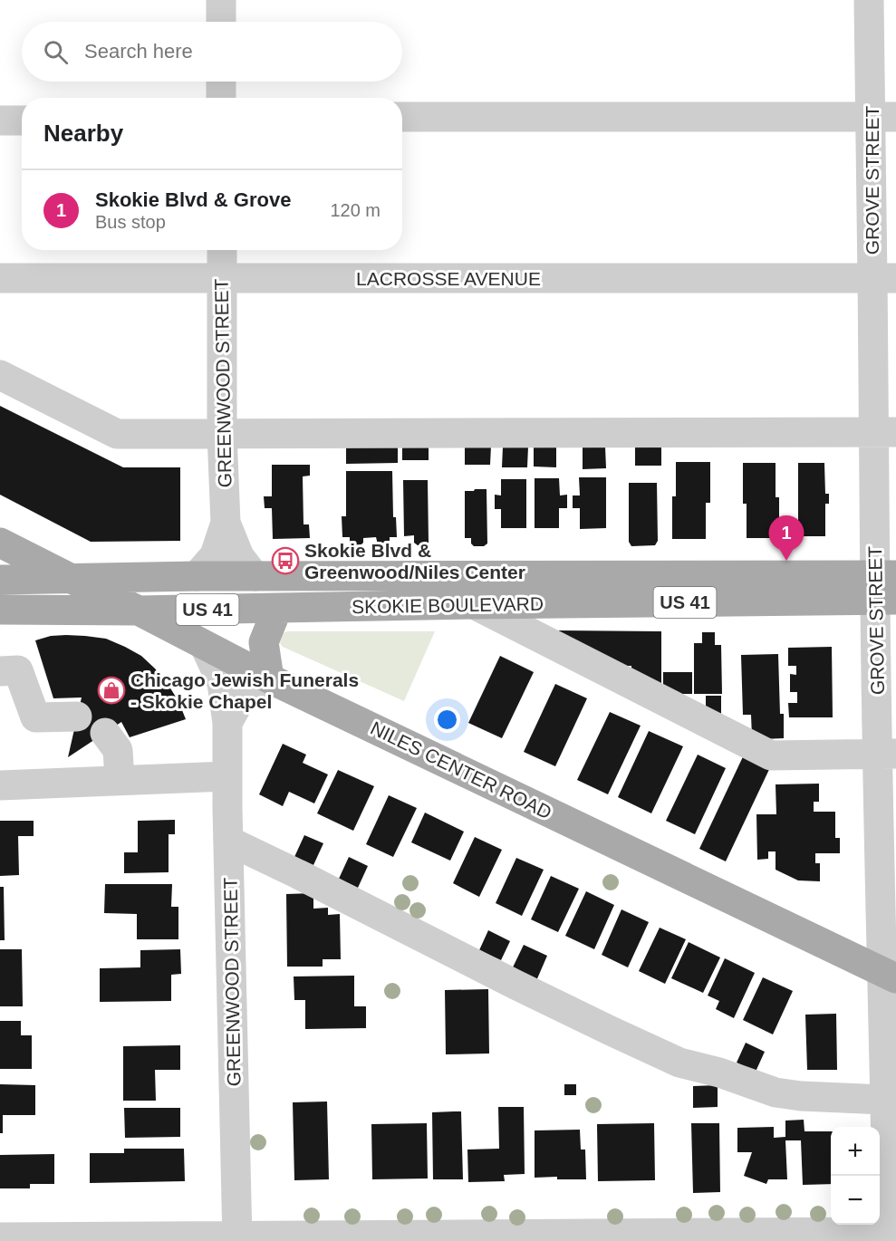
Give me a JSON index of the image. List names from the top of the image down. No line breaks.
{"streets":{"main road":["US 41","SKOKIE BOULEVARD","NILES CENTER ROAD"],"street":["GROVE STREET","LACROSSE AVENUE","GREENWOOD STREET"]},"crossings":[["GROVE STREET","LACROSSE AVENUE"],["GROVE STREET","SKOKIE BOULEVARD"],["GROVE STREET","NILES CENTER ROAD"],["LACROSSE AVENUE","GREENWOOD STREET"],["GREENWOOD STREET","SKOKIE BOULEVARD"],["GREENWOOD STREET","NILES CENTER ROAD"],["SKOKIE BOULEVARD","NILES CENTER ROAD"]],"places":{"bus stop":["Skokie Blvd & Greenwood/Niles Center"],"shop":["Chicago Jewish Funerals - Skokie Chapel"]},"page":{"search":"Search here","heading":"Nearby","list":[{"mark":"1","name":"Skokie Blvd & Grove","note":"Bus stop","value":"120 m"}],"pins":"1","map_buttons":["+","−"]}}
